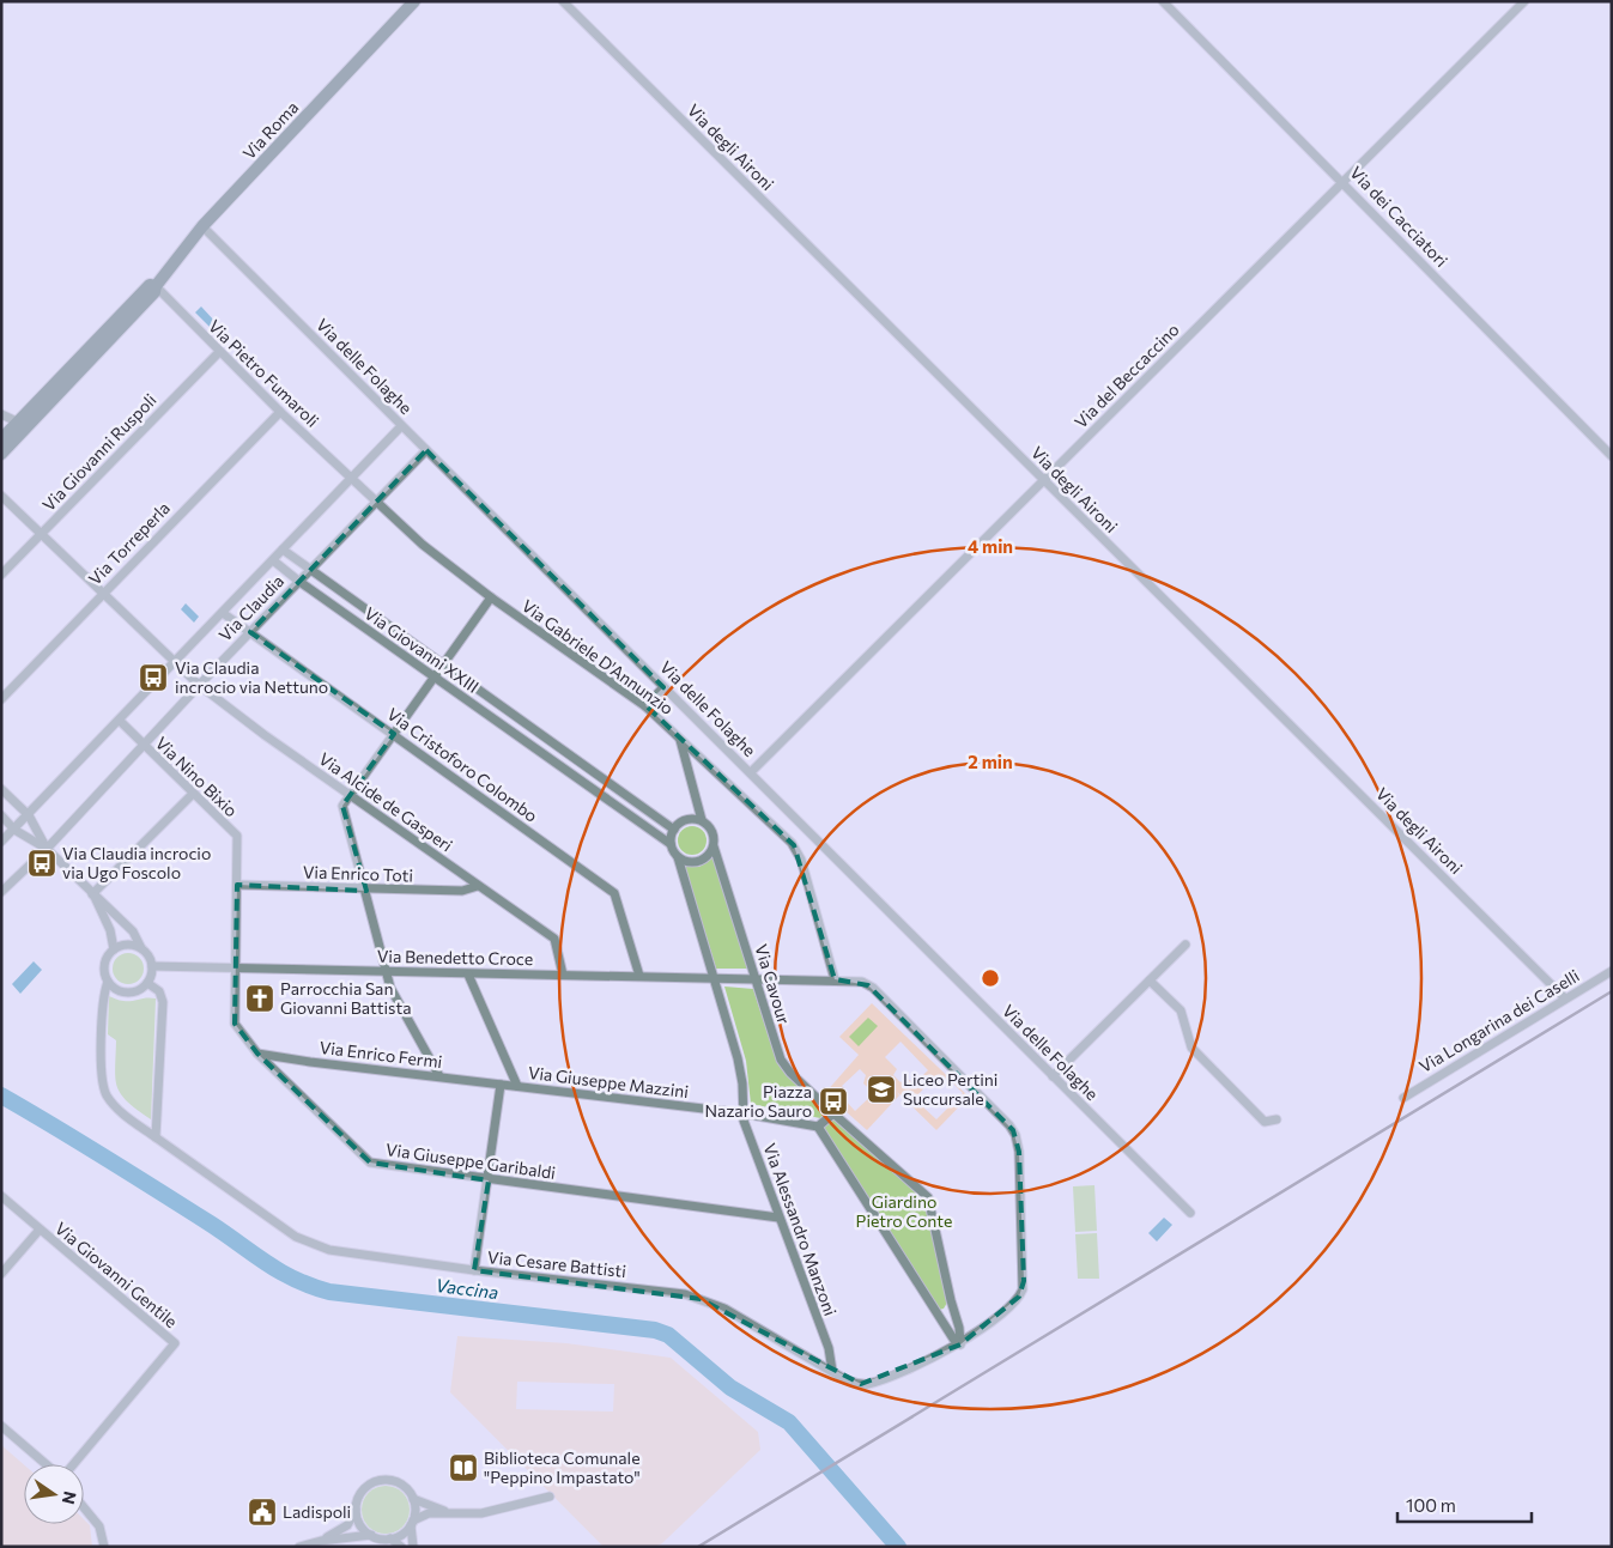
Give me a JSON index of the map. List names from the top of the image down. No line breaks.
{"streets":{"street":["Via Roma","Via degli Aironi","Via dei Cacciatori","Via delle Folaghe","Via Pietro Fumaroli","Via del Beccaccino","Via Giovanni Ruspoli","Via Torreperla","Via Claudia","Via Giovanni XXIII","Via Gabriele D'Annunzio","Via Cristoforo Colombo","Via Nino Bixio","Via Alcide de Gasperi","Via Enrico Toti","Via Benedetto Croce","Via Cavour","Via Longarina dei Caselli","Via Enrico Fermi","Via Giuseppe Mazzini","Via Giuseppe Garibaldi","Via Alessandro Manzoni","Via Cesare Battisti","Via Giovanni Gentile"]},"crossings":[["Via Roma","Via delle Folaghe"],["Via Roma","Via Pietro Fumaroli"],["Via degli Aironi","Via del Beccaccino"],["Via degli Aironi","Via Longarina dei Caselli"],["Via dei Cacciatori","Via del Beccaccino"],["Via delle Folaghe","Via del Beccaccino"],["Via delle Folaghe","Via Claudia"],["Via Pietro Fumaroli","Via Giovanni Ruspoli"],["Via Pietro Fumaroli","Via Torreperla"],["Via Pietro Fumaroli","Via Claudia"],["Via Pietro Fumaroli","Via Gabriele D'Annunzio"],["Via Giovanni Ruspoli","Via Alcide de Gasperi"],["Via Torreperla","Via Alcide de Gasperi"],["Via Claudia","Via Giovanni XXIII"],["Via Claudia","Via Gabriele D'Annunzio"],["Via Claudia","Via Cristoforo Colombo"],["Via Claudia","Via Nino Bixio"],["Via Claudia","Via Alcide de Gasperi"],["Via Giovanni XXIII","Via Cavour"],["Via Giovanni XXIII","Via Alessandro Manzoni"],["Via Gabriele D'Annunzio","Via Benedetto Croce"],["Via Gabriele D'Annunzio","Via Cesare Battisti"],["Via Cristoforo Colombo","Via Benedetto Croce"],["Via Nino Bixio","Via Enrico Toti"],["Via Nino Bixio","Via Benedetto Croce"],["Via Nino Bixio","Via Giuseppe Garibaldi"],["Via Alcide de Gasperi","Via Enrico Toti"],["Via Alcide de Gasperi","Via Benedetto Croce"],["Via Benedetto Croce","Via Cavour"],["Via Benedetto Croce","Via Giuseppe Garibaldi"],["Via Benedetto Croce","Via Alessandro Manzoni"],["Via Benedetto Croce","Via Cesare Battisti"],["Via Cavour","Via Alessandro Manzoni"],["Via Cavour","Via Cesare Battisti"],["Via Enrico Fermi","Via Giuseppe Mazzini"],["Via Enrico Fermi","Via Giuseppe Garibaldi"],["Via Giuseppe Mazzini","Via Alessandro Manzoni"],["Via Giuseppe Garibaldi","Via Alessandro Manzoni"],["Via Alessandro Manzoni","Via Cesare Battisti"]],"water":["Vaccina"],"parks":["Giardino Pietro Conte"],"places":{"bus stop":["Via Claudia incrocio via Nettuno","Via Claudia incrocio via Ugo Foscolo","Piazza Nazario Sauro"],"church":["Parrocchia San Giovanni Battista"],"school or university":["Liceo Pertini Succursale"],"library":["Biblioteca Comunale \"Peppino Impastato\""],"public building":["Ladispoli"]},"scale_bar":"100 m","north":"right","rings":["4 min","2 min"]}
